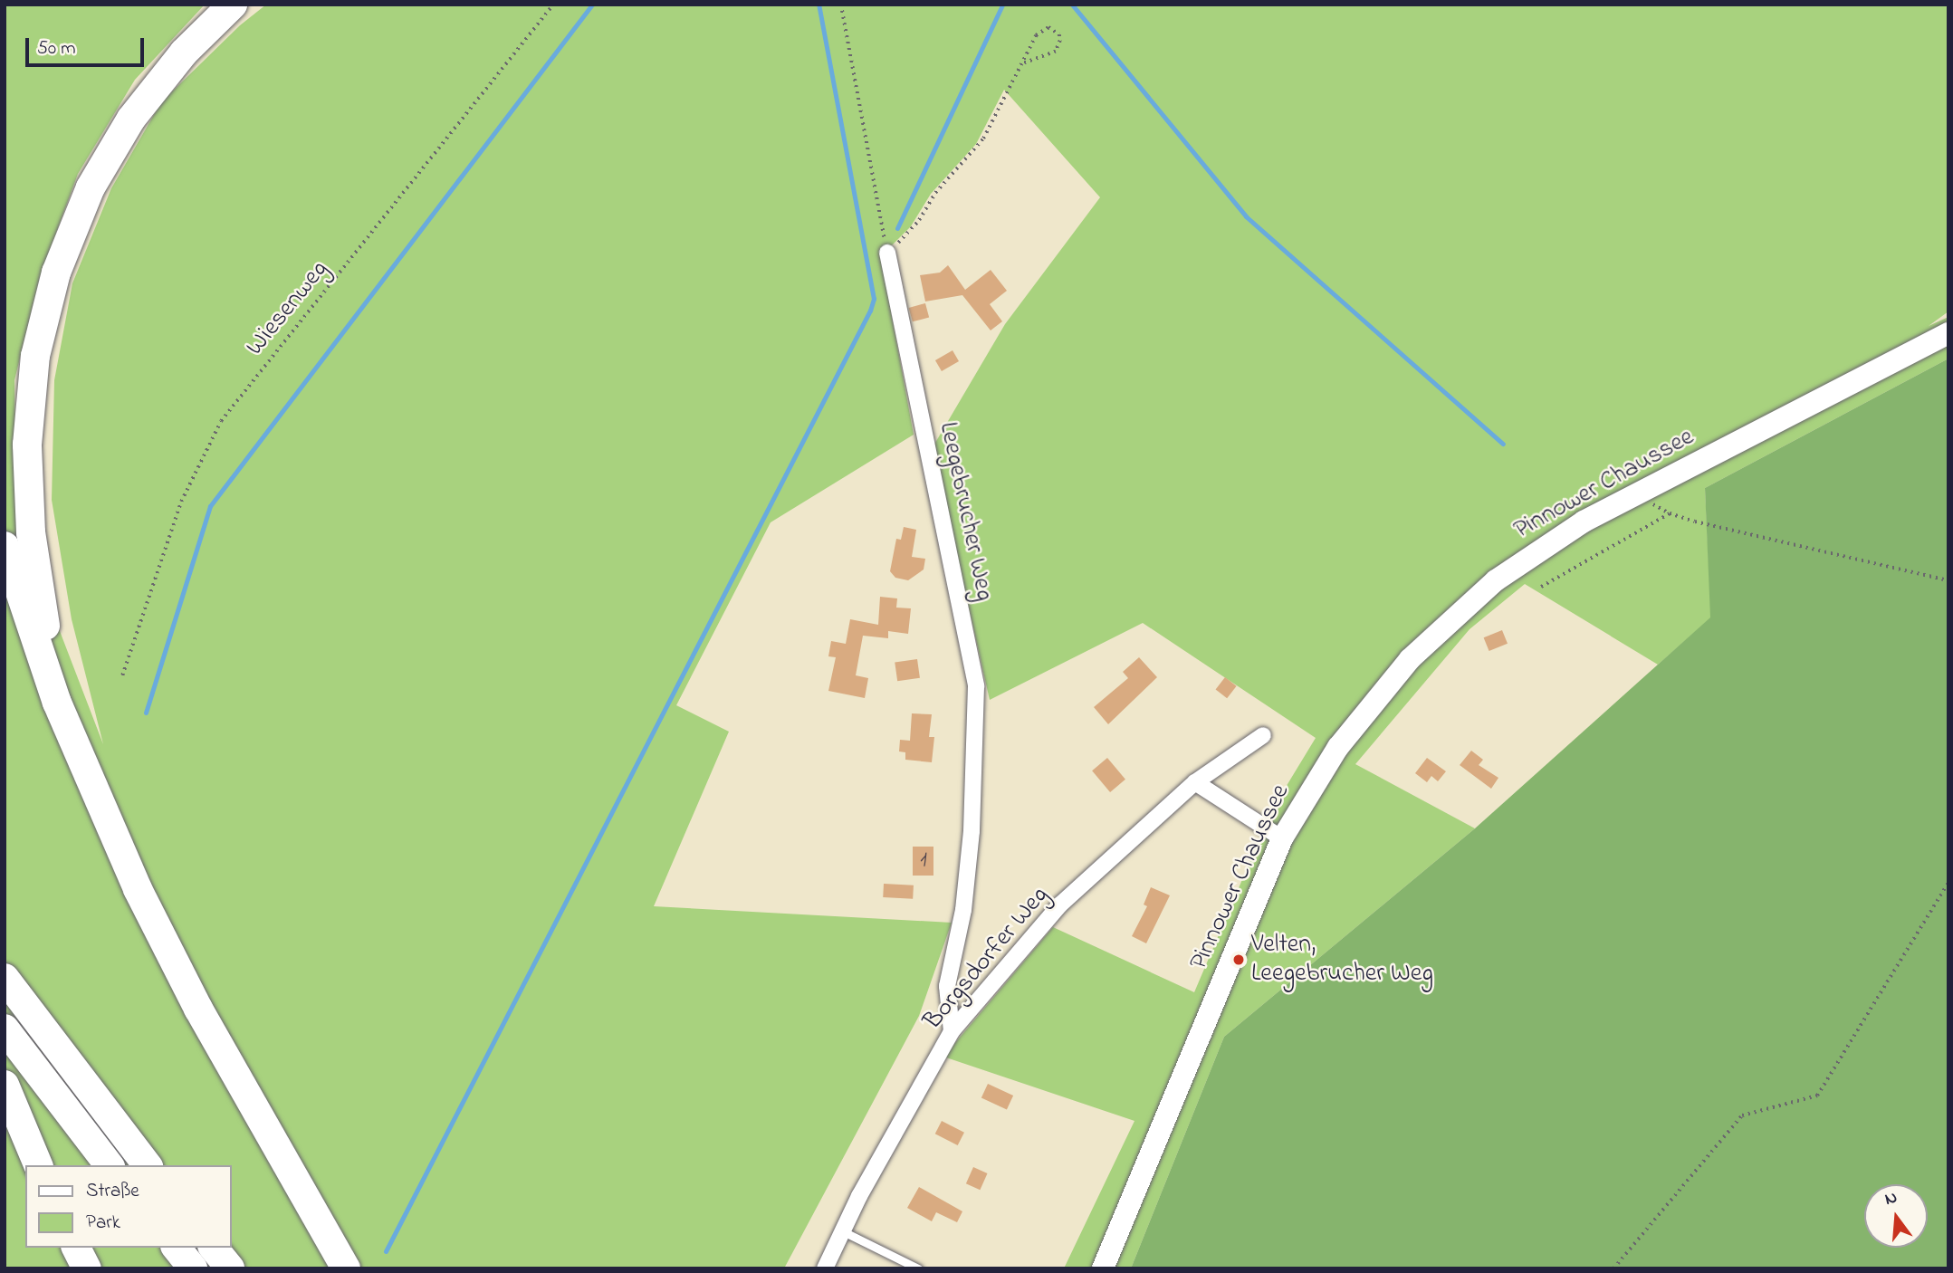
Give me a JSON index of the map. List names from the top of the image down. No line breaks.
{"streets":{"main road":["Pinnower Chaussee"],"street":["Leegebrucher Weg","Borgsdorfer Weg"],"path":["Wiesenweg"]},"crossings":[["Leegebrucher Weg","Borgsdorfer Weg"]],"places":["Velten, Leegebrucher Weg"],"house_numbers":["1"],"legend":["Straße","Park"],"scale_bar":"50 m","north":"top"}
